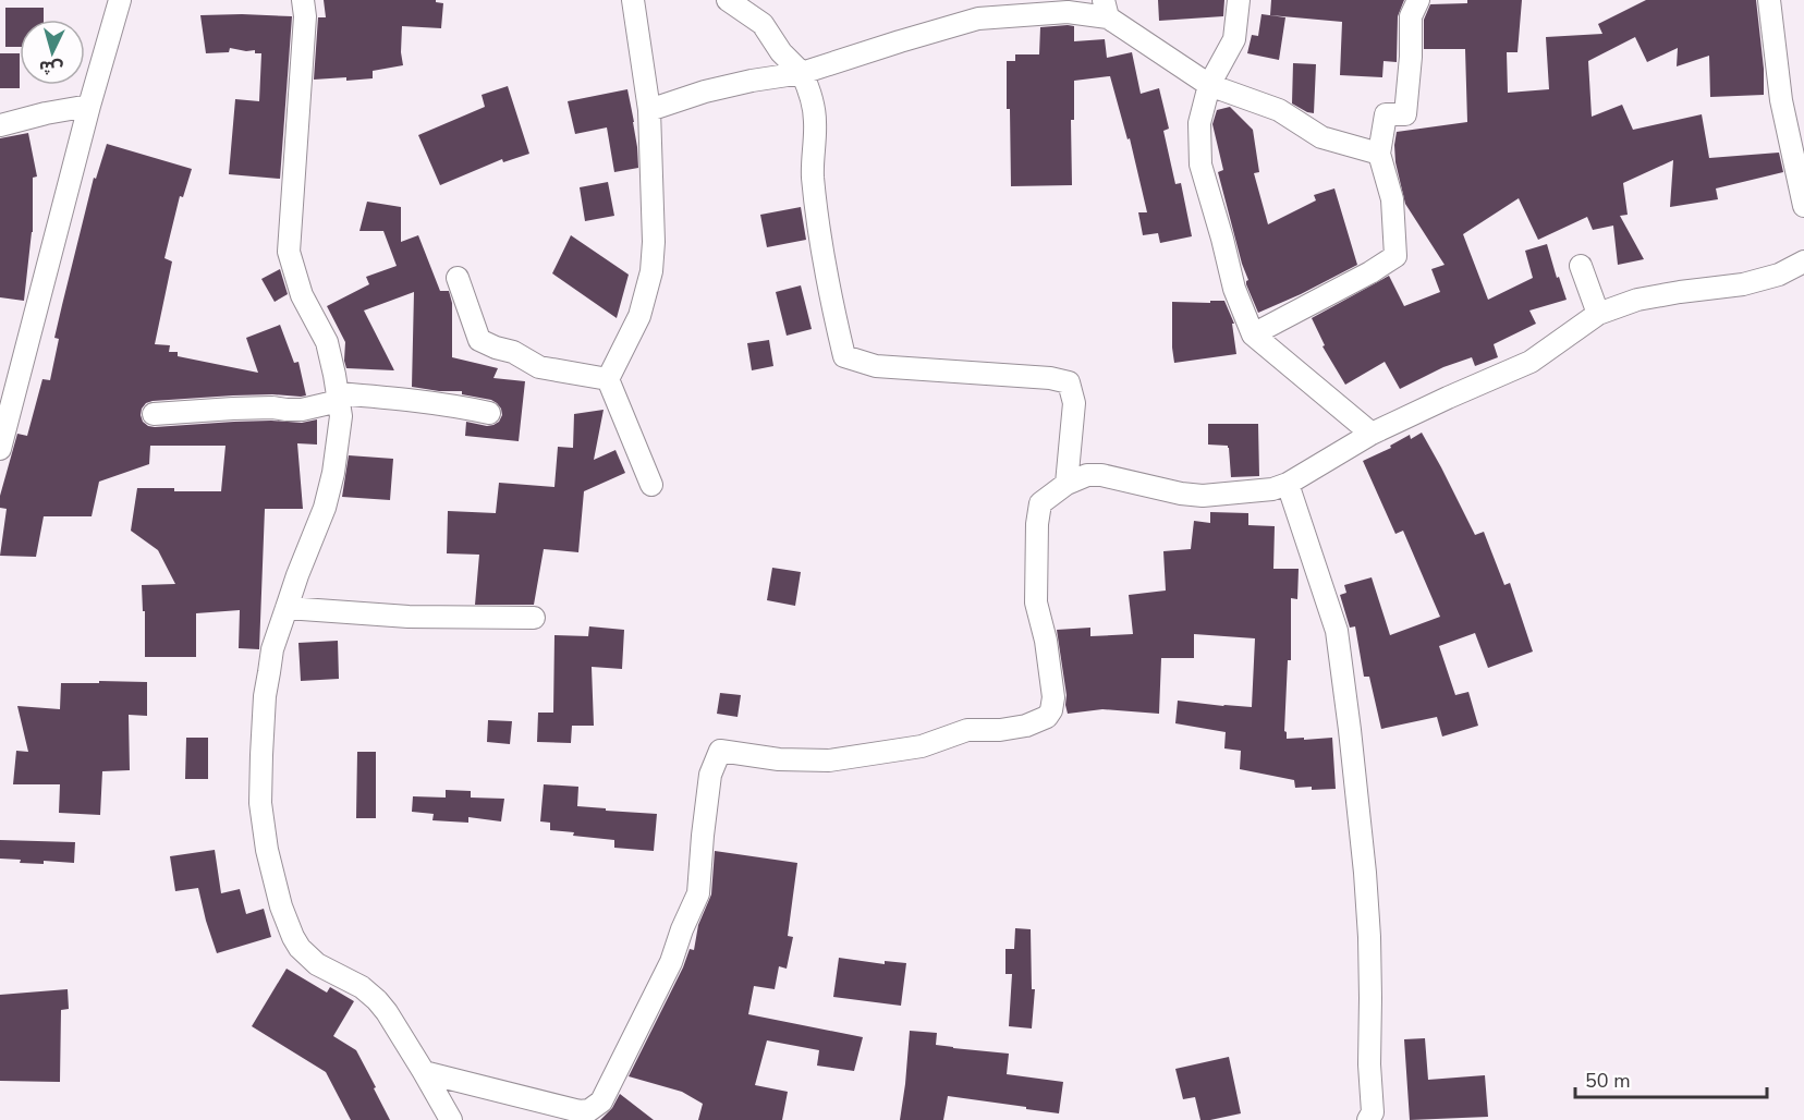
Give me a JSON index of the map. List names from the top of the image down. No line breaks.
{"scale_bar":"50 m","north":"bottom"}
